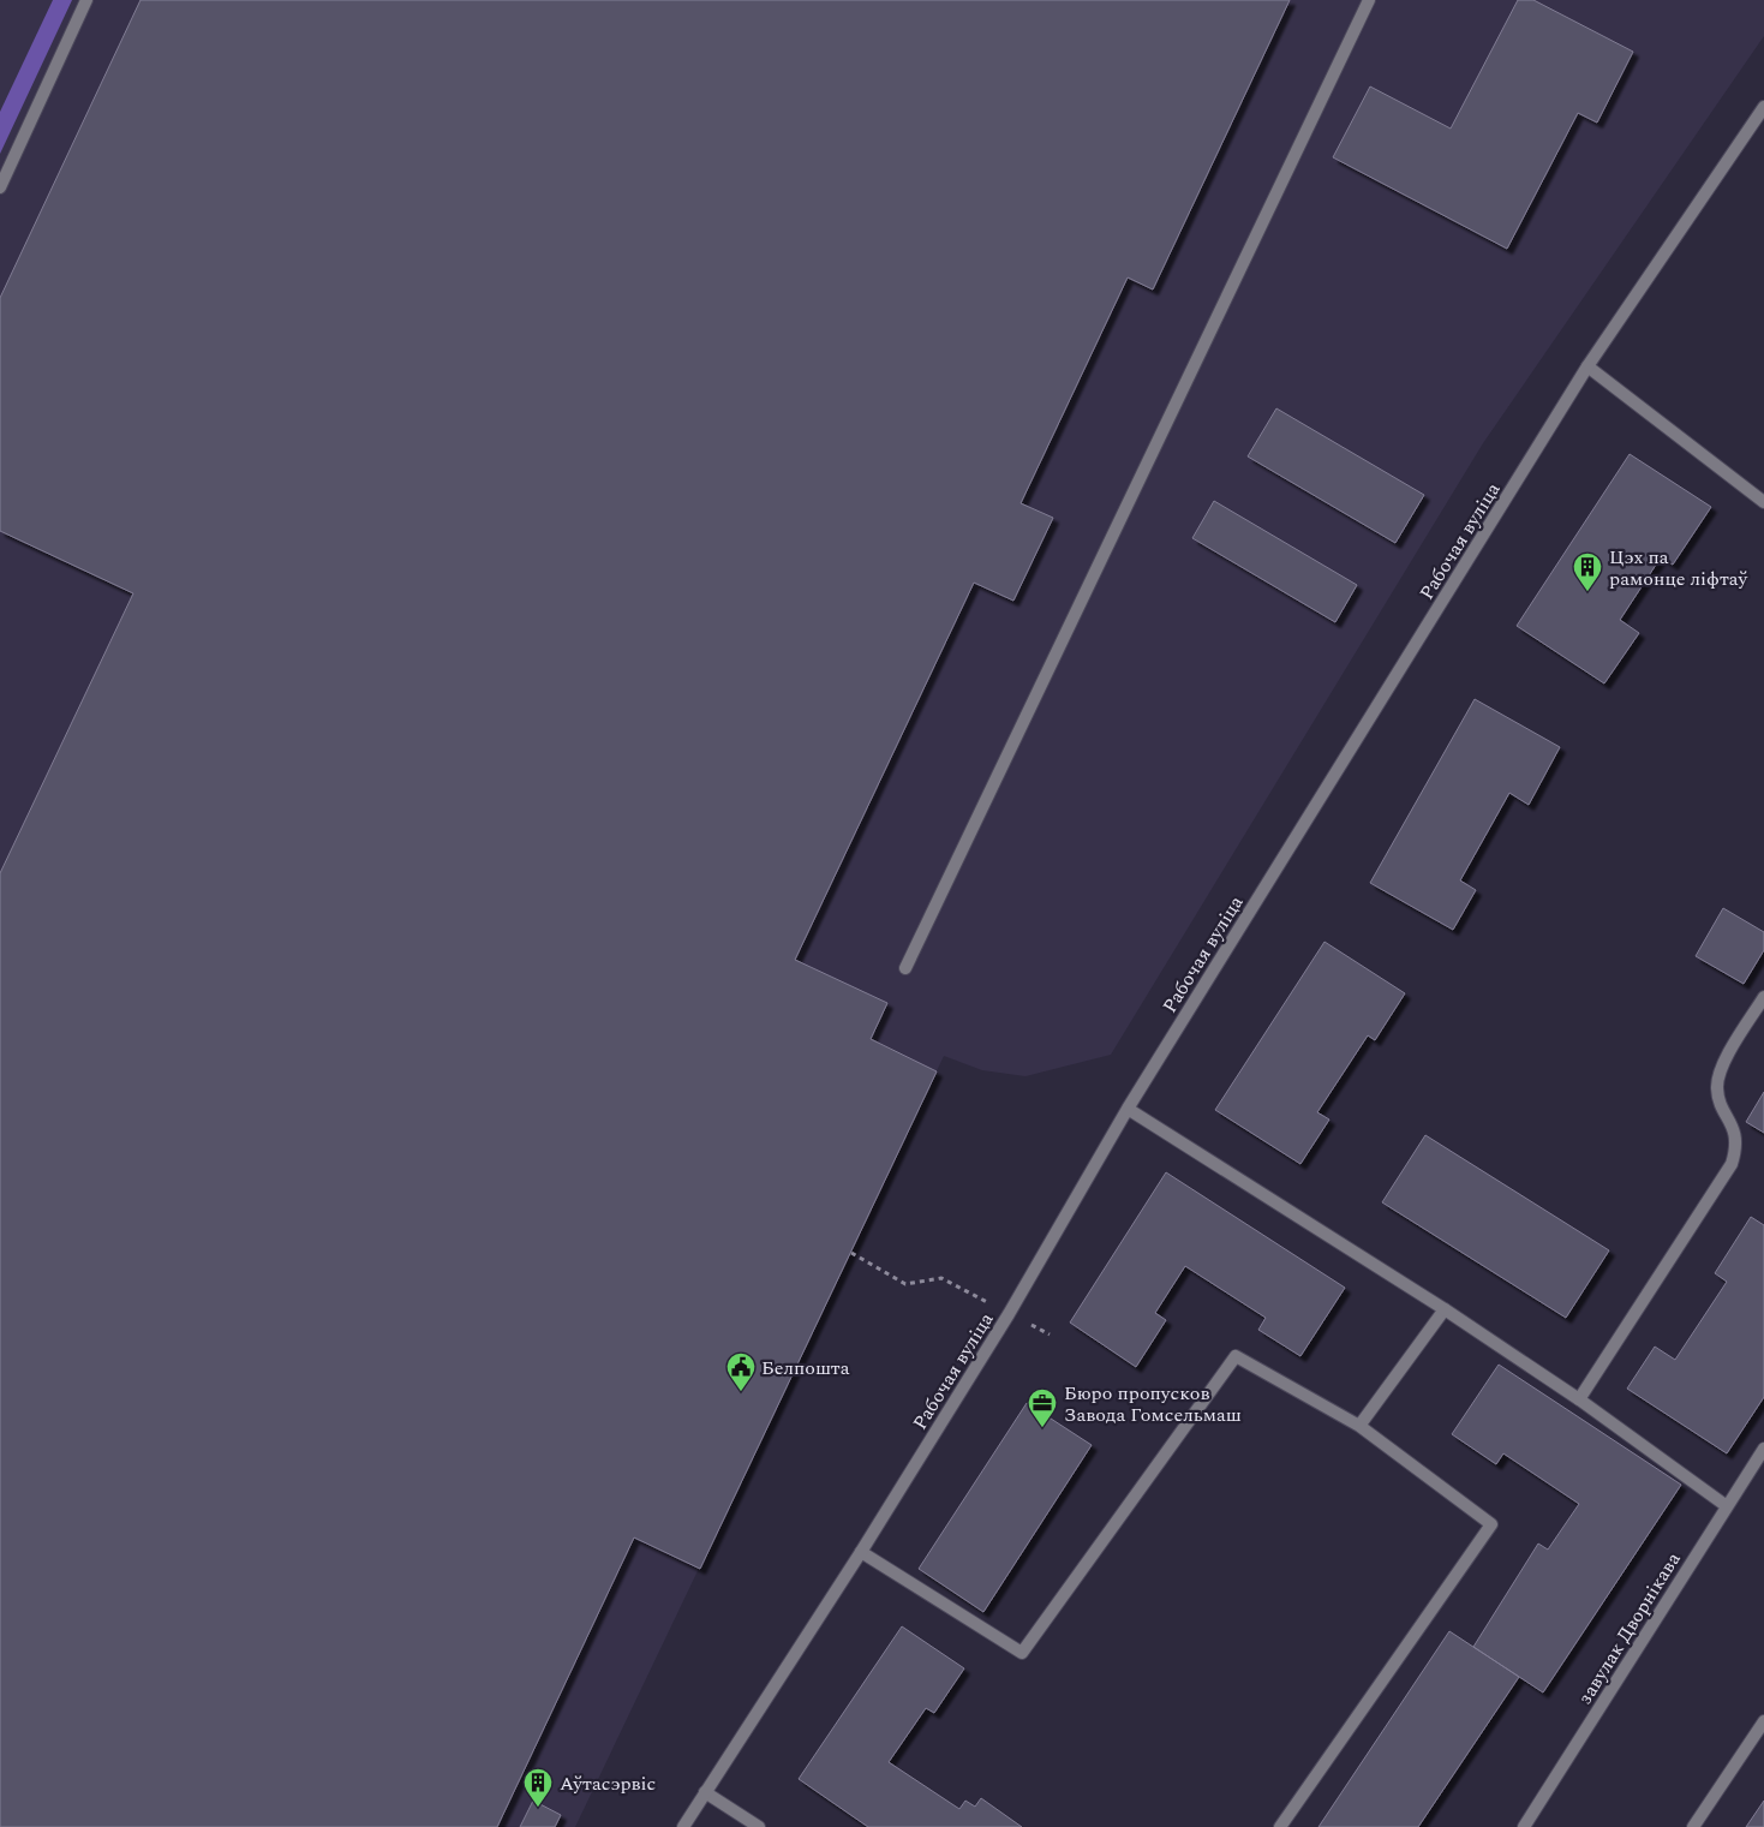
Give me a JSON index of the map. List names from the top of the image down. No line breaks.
{"streets":{"street":["Рабочая вуліца","завулак Дворнікава"]},"places":{"building":["Цэх па рамонце ліфтаў","Аўтасэрвіс"],"public building":["Белпошта"],"office":["Бюро пропусков Завода Гомсельмаш"]}}
